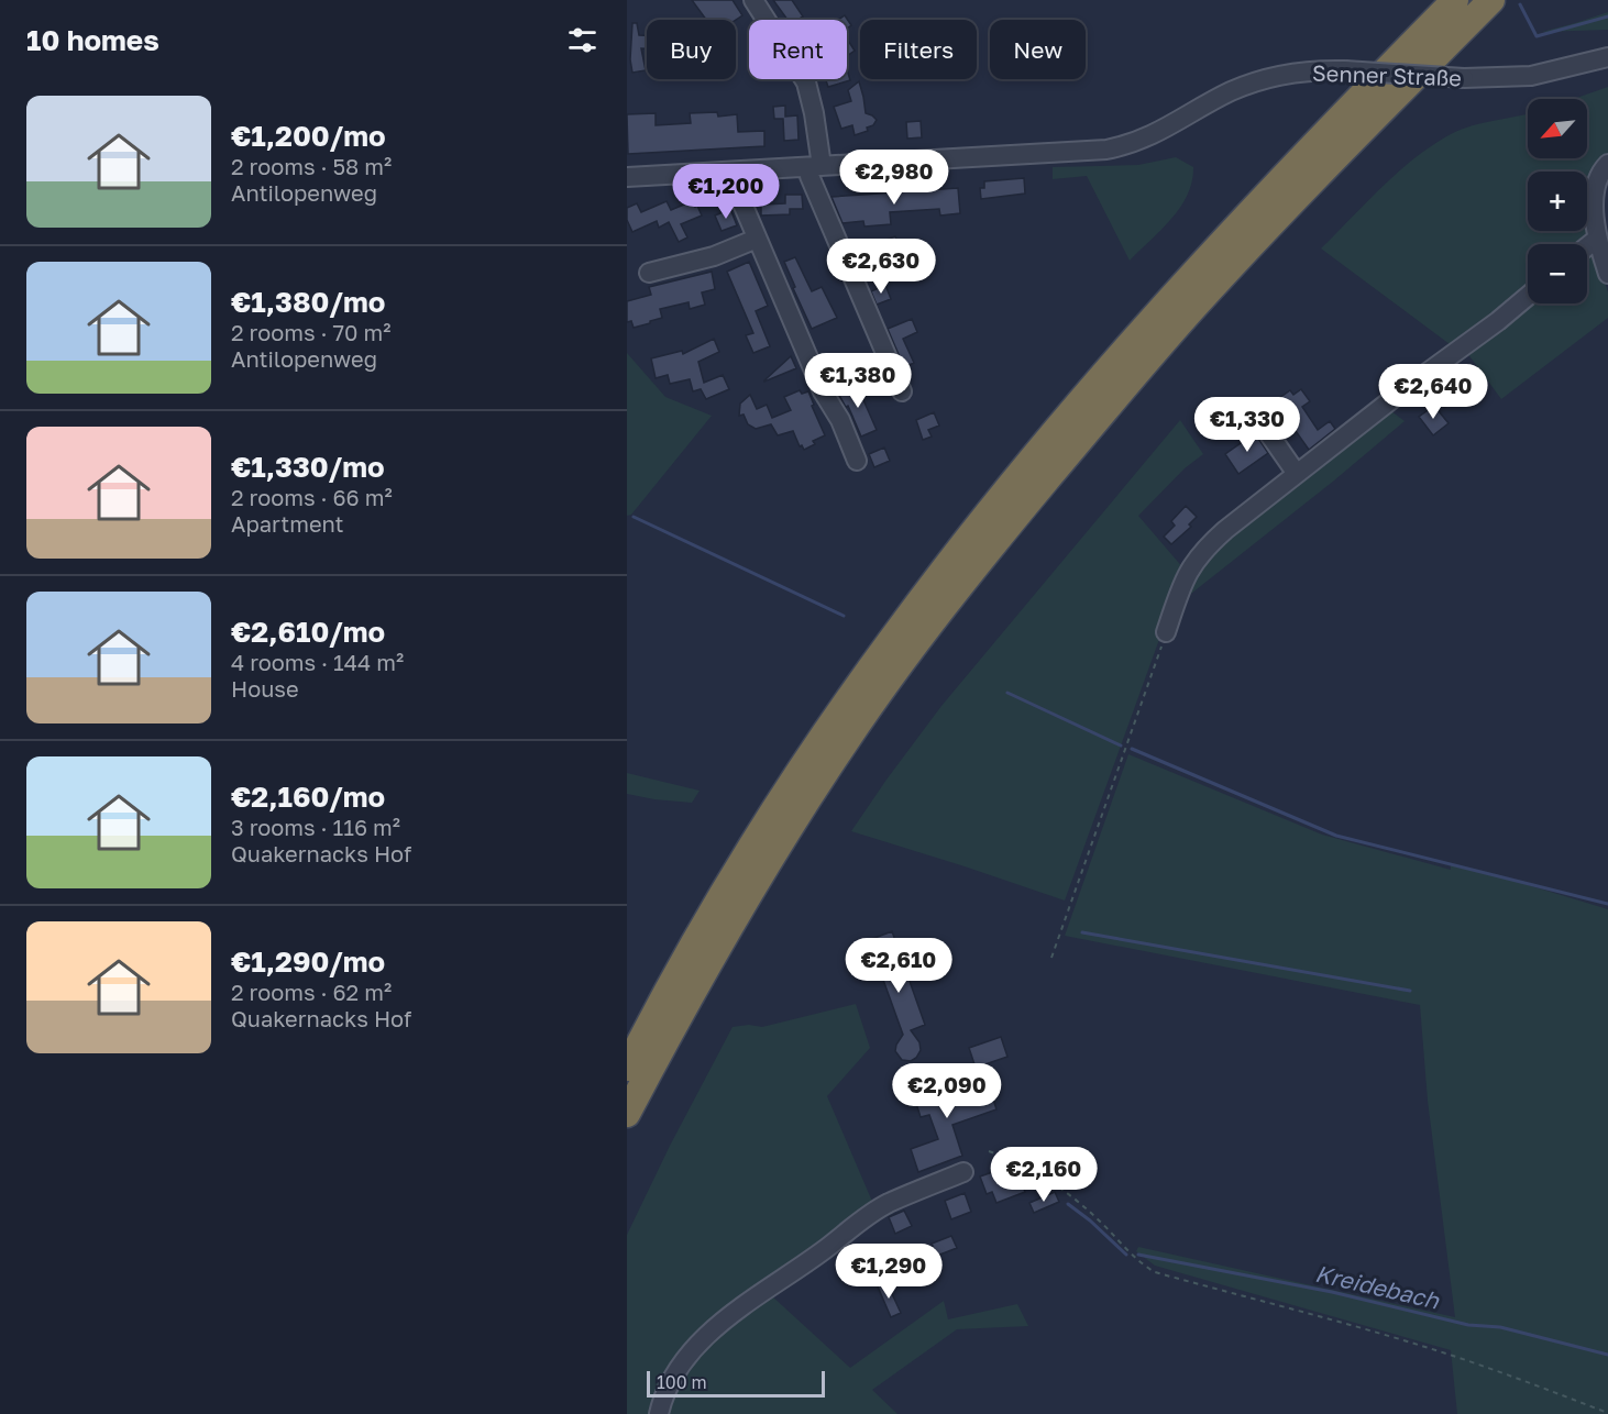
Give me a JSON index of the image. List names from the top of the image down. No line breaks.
{"streets":{"street":["Senner Straße"]},"water":["Kreidebach"],"scale_bar":"100 m","north":"bottom left","page":{"heading":"10 homes","chip":["Buy","Rent","Filters","New"],"list":[{"name":"€1,200/mo","note":"2 rooms · 58 m² · Antilopenweg"},{"name":"€1,380/mo","note":"2 rooms · 70 m² · Antilopenweg"},{"name":"€1,330/mo","note":"2 rooms · 66 m² · Apartment"},{"name":"€2,610/mo","note":"4 rooms · 144 m² · House"},{"name":"€2,160/mo","note":"3 rooms · 116 m² · Quakernacks Hof"},{"name":"€1,290/mo","note":"2 rooms · 62 m² · Quakernacks Hof"}],"map_buttons":["+","−"],"price":["€2,980","€1,200","€2,630","€1,380","€2,640","€1,330","€2,610","€2,090","€2,160","€1,290"],"scale":"100 m"}}
